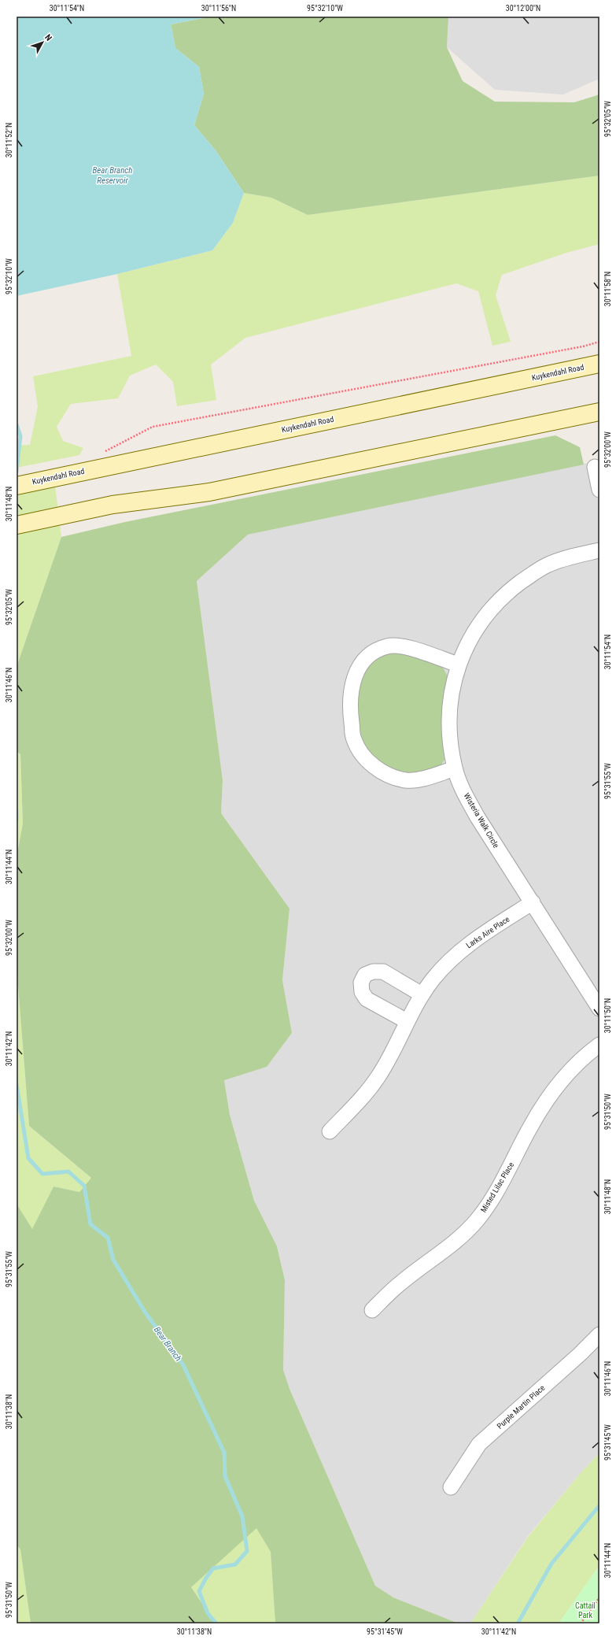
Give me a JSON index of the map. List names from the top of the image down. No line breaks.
{"streets":{"main road":["Kuykendahl Road"],"street":["Wisteria Walk Circle","Larks Aire Place","Misted Lilac Place","Purple Martin Place"]},"crossings":[["Wisteria Walk Circle","Larks Aire Place"]],"water":["Bear Branch Reservoir","Bear Branch"],"parks":["Cattail Park"],"north":"top right","coordinates":["30°11'54\"N","30°11'56\"N","95°32'10\"W","30°12'00\"N","95°32'05\"W","30°11'52\"N","30°11'58\"N","95°32'00\"W","30°11'48\"N","30°11'46\"N","95°31'55\"W","30°11'44\"N","30°11'50\"N","30°11'42\"N","95°31'50\"W","30°11'38\"N","95°31'45\"W"]}
